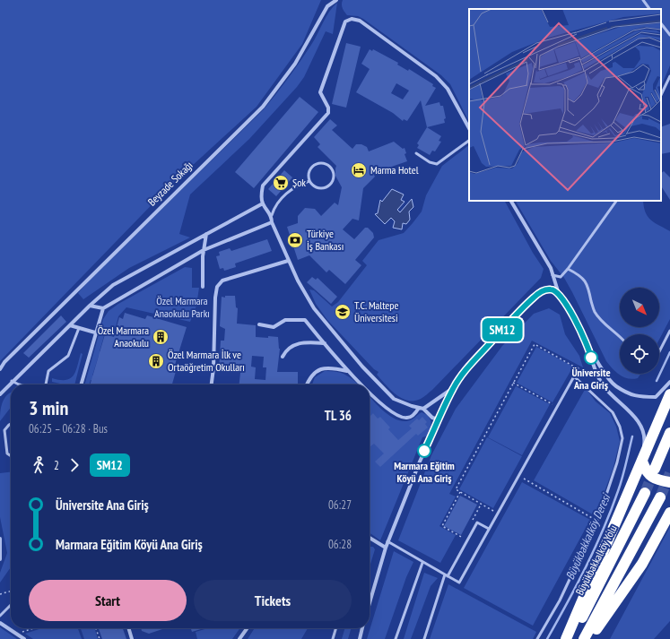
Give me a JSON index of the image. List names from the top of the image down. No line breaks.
{"streets":{"highway":["Büyükbakkalköy Yolu"],"street":["Beyzade Sokağı"]},"water":["Büyükbakkalköy Deresi"],"parks":["Özel Marmara Anaokulu Parkı"],"places":{"hotel":["Marma Hotel"],"supermarket":["Şok"],"bank":["Türkiye İş Bankası"],"school or university":["T.C. Maltepe Üniversitesi"],"building":["Özel Marmara Anaokulu","Özel Marmara İlk ve Ortaöğretim Okulları"],"other":["Üniversite Ana Giriş","Marmara Eğitim Köyü Ana Giriş"]},"lines":["bus line SM12"],"north":"bottom right","page":{"on_map":"SM12","heading":["3 min","06:25 – 06:28 · Bus","TL 36"],"legs":["2","SM12"],"list":[{"name":"Üniversite Ana Giriş","value":"06:27"},{"name":"Marmara Eğitim Köyü Ana Giriş","value":"06:28"}],"buttons":["Start","Tickets"]}}
